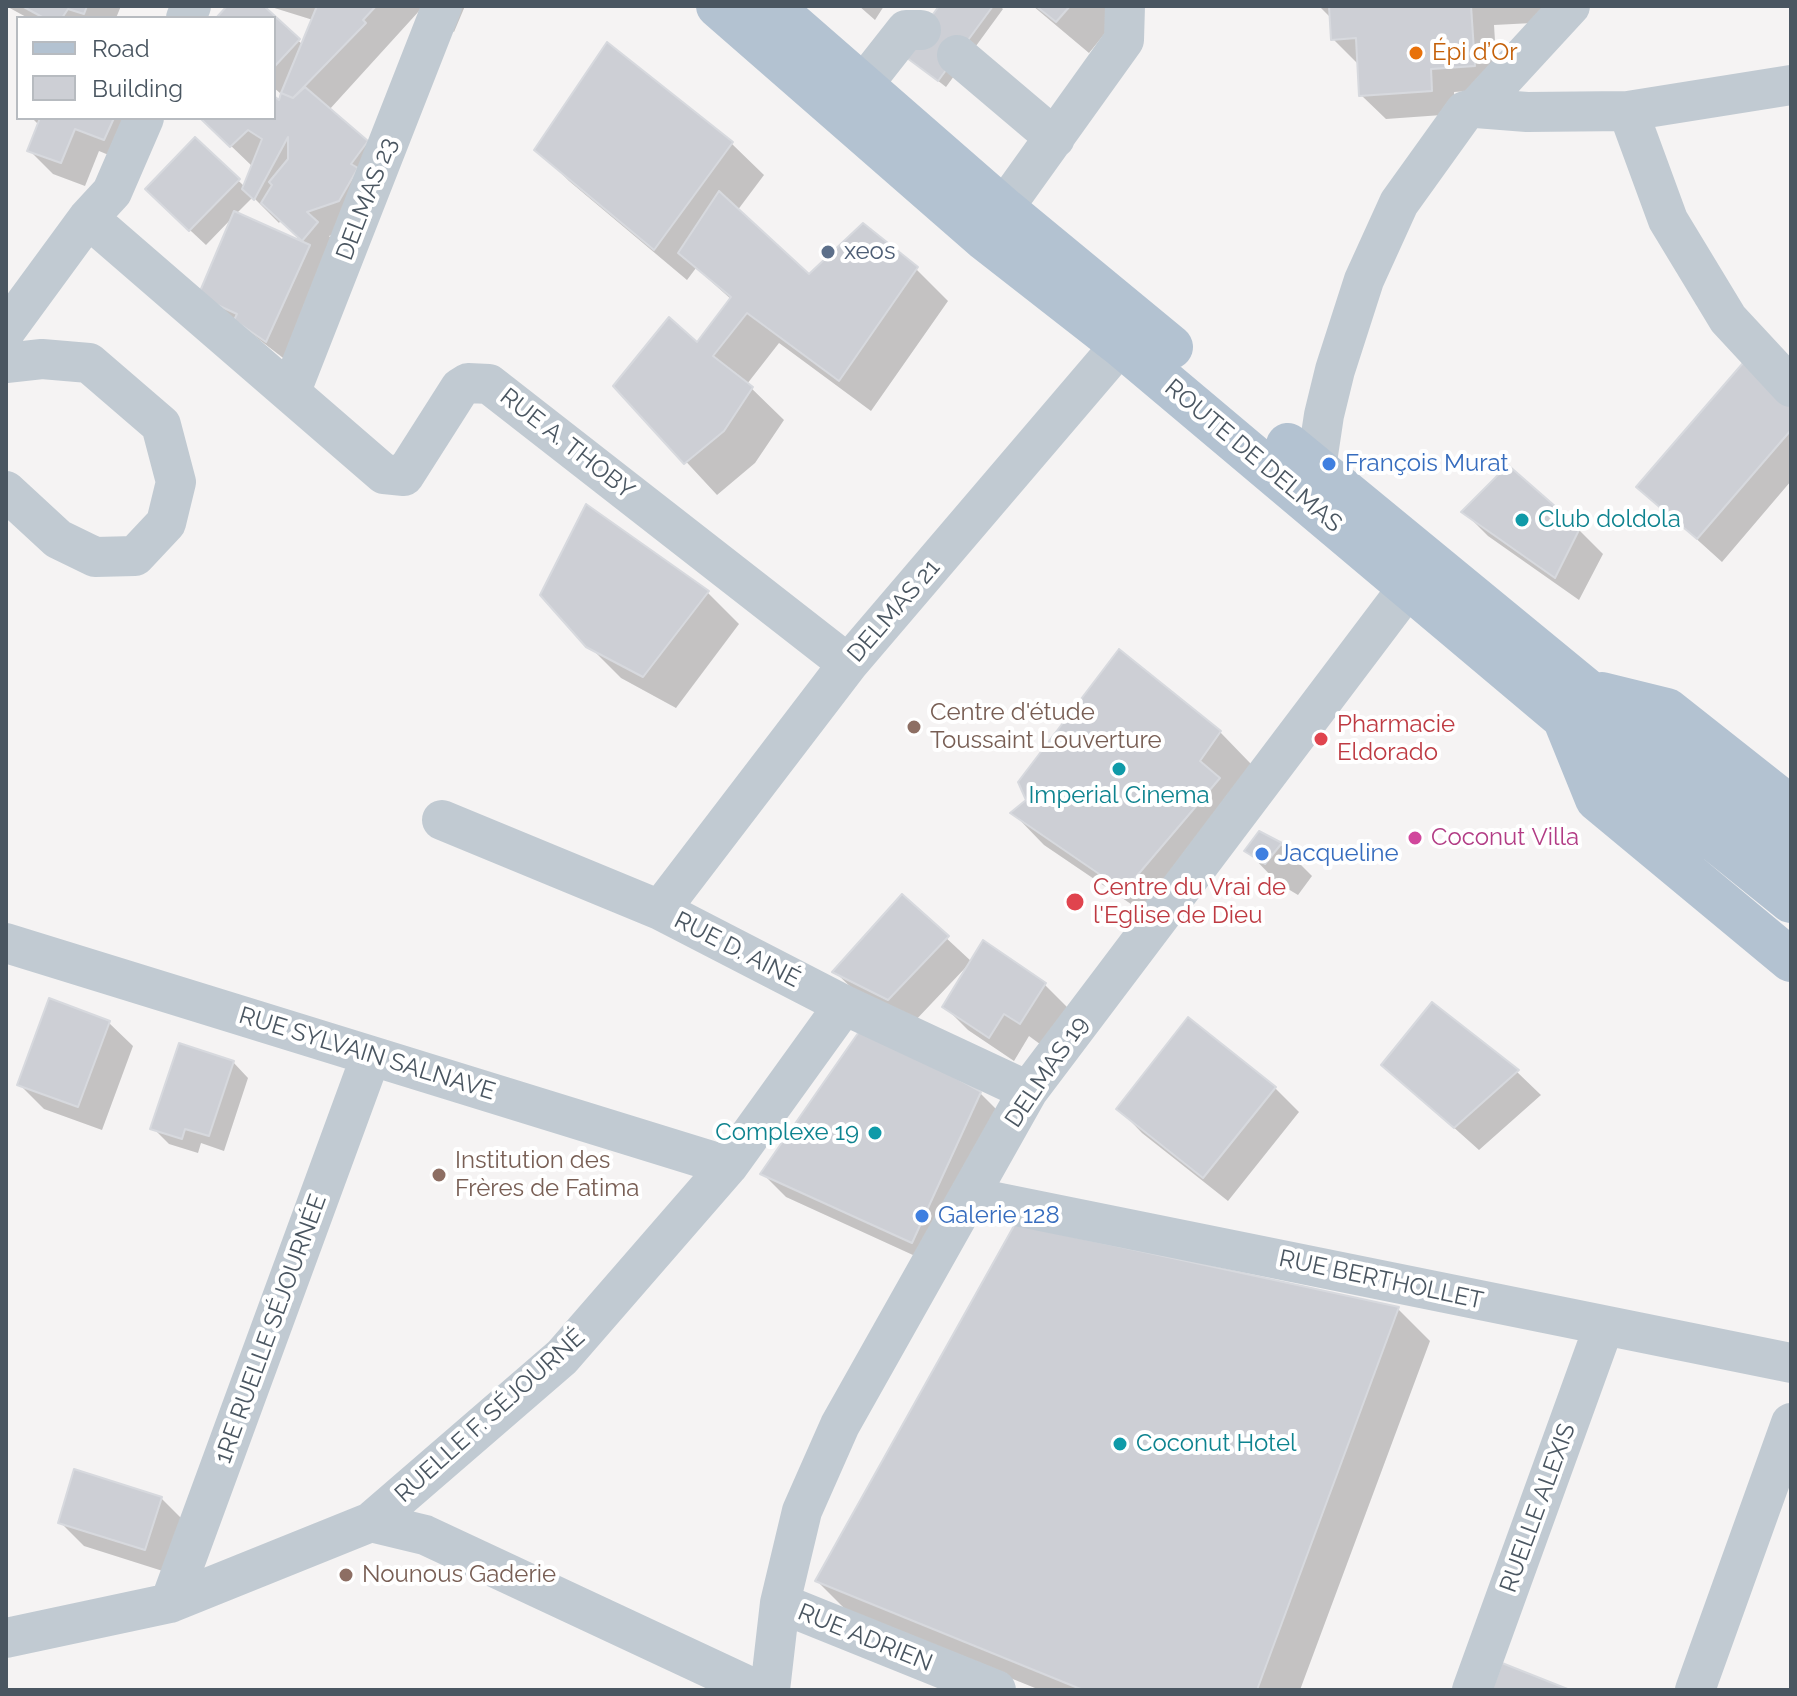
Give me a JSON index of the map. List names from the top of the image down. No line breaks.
{"streets":{"main road":["ROUTE DE DELMAS"],"street":["DELMAS 23","RUE A. THOBY","DELMAS 21","RUE D. AINÉ","RUE SYLVAIN SALNAVE","DELMAS 19","RUE BERTHOLLET","1RE RUELLE SÉJOURNÉE","RUELLE F. SÉJOURNÉ","RUELLE ALEXIS","RUE ADRIEN"]},"crossings":[["DELMAS 23","RUE A. THOBY"],["RUE A. THOBY","DELMAS 21"],["ROUTE DE DELMAS","DELMAS 21"],["ROUTE DE DELMAS","DELMAS 19"],["DELMAS 21","RUE D. AINÉ"],["RUE D. AINÉ","DELMAS 19"],["RUE D. AINÉ","RUELLE F. SÉJOURNÉ"],["RUE SYLVAIN SALNAVE","1RE RUELLE SÉJOURNÉE"],["RUE SYLVAIN SALNAVE","RUELLE F. SÉJOURNÉ"],["DELMAS 19","RUE BERTHOLLET"],["DELMAS 19","RUE ADRIEN"],["RUE BERTHOLLET","RUELLE ALEXIS"],["1RE RUELLE SÉJOURNÉE","RUELLE F. SÉJOURNÉ"]],"places":["Épi d’Or","xeos","François Murat","Club doldola","Centre d'étude Toussaint Louverture","Pharmacie Eldorado","Imperial Cinema","Coconut Villa","Jacqueline","Centre du Vrai de l'Eglise de Dieu","Complexe 19","Institution des Frères de Fatima","Galerie 128","Coconut Hotel","Nounous Gaderie"],"legend":["Road","Building"]}
